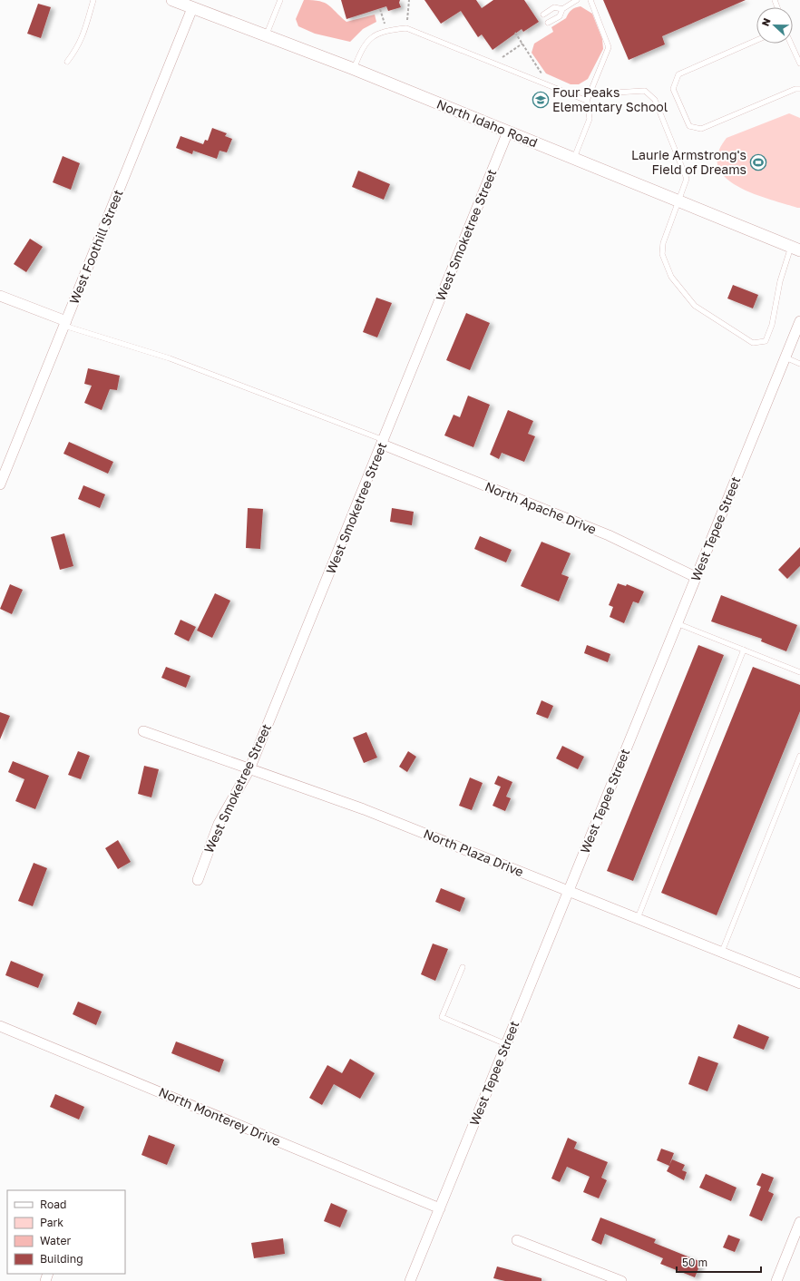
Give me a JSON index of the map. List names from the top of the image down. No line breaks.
{"streets":{"street":["North Idaho Road","West Smoketree Street","West Foothill Street","North Apache Drive","West Tepee Street","North Plaza Drive","North Monterey Drive"]},"crossings":[["North Idaho Road","West Smoketree Street"],["North Idaho Road","West Foothill Street"],["West Smoketree Street","North Apache Drive"],["West Smoketree Street","North Plaza Drive"],["North Apache Drive","West Tepee Street"],["West Tepee Street","North Plaza Drive"],["West Tepee Street","North Monterey Drive"]],"places":{"school or university":["Four Peaks Elementary School"],"sports":["Laurie Armstrong's Field of Dreams"]},"legend":["Road","Park","Water","Building"],"scale_bar":"50 m","north":"left"}
